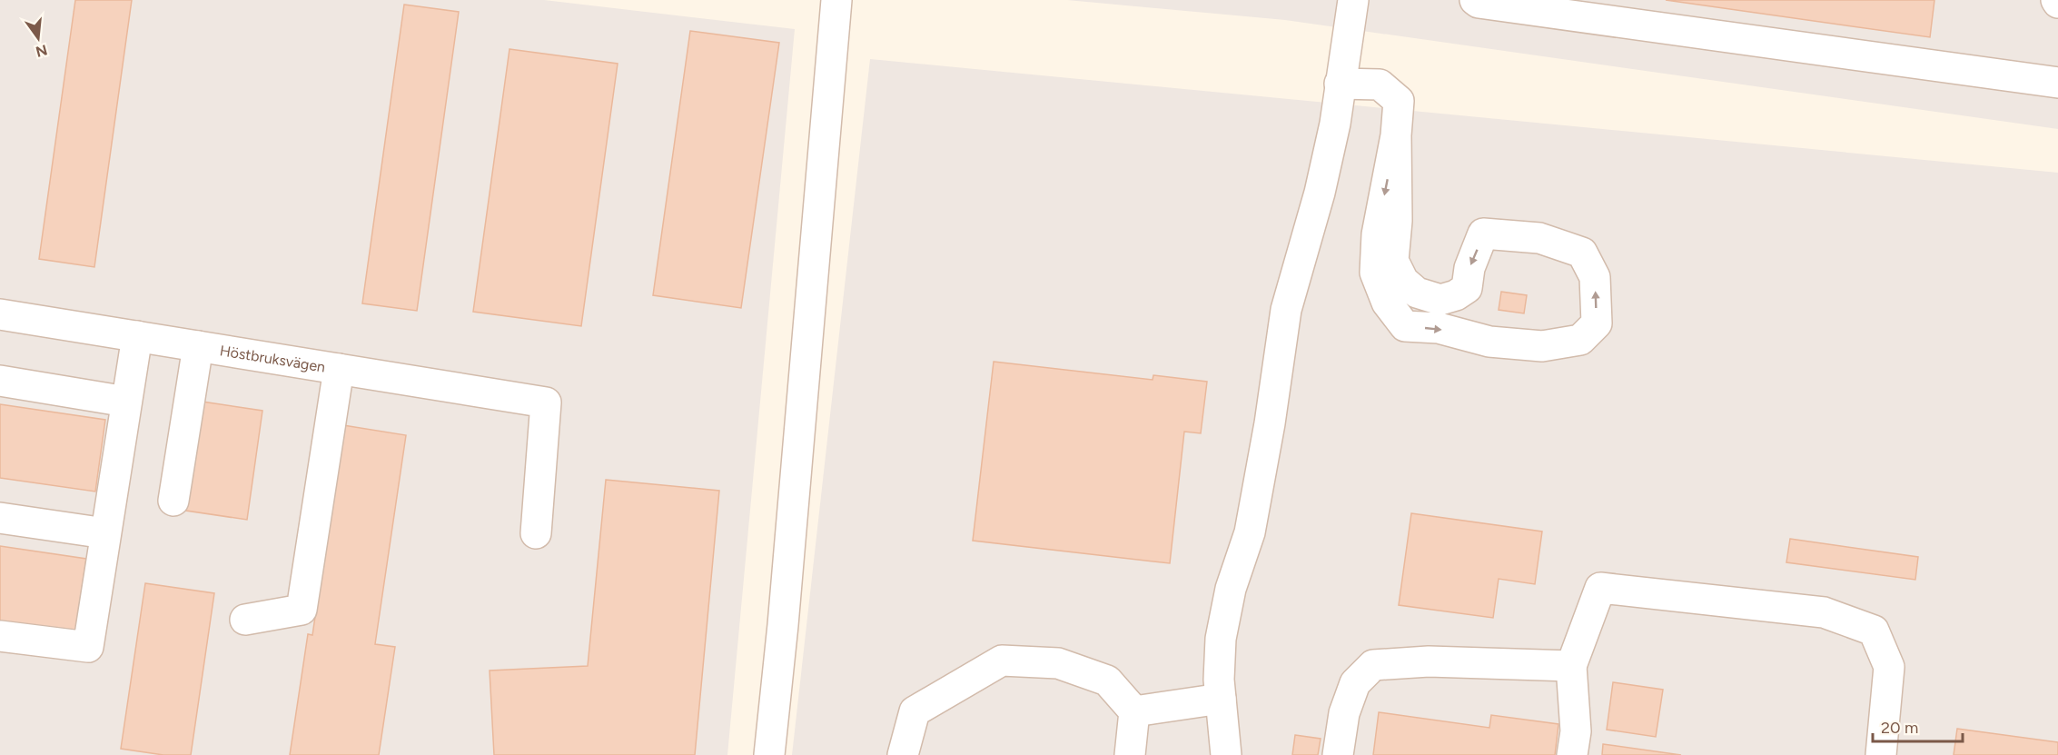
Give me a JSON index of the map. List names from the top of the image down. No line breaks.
{"streets":{"street":["Höstbruksvägen"]},"scale_bar":"20 m","north":"bottom"}
